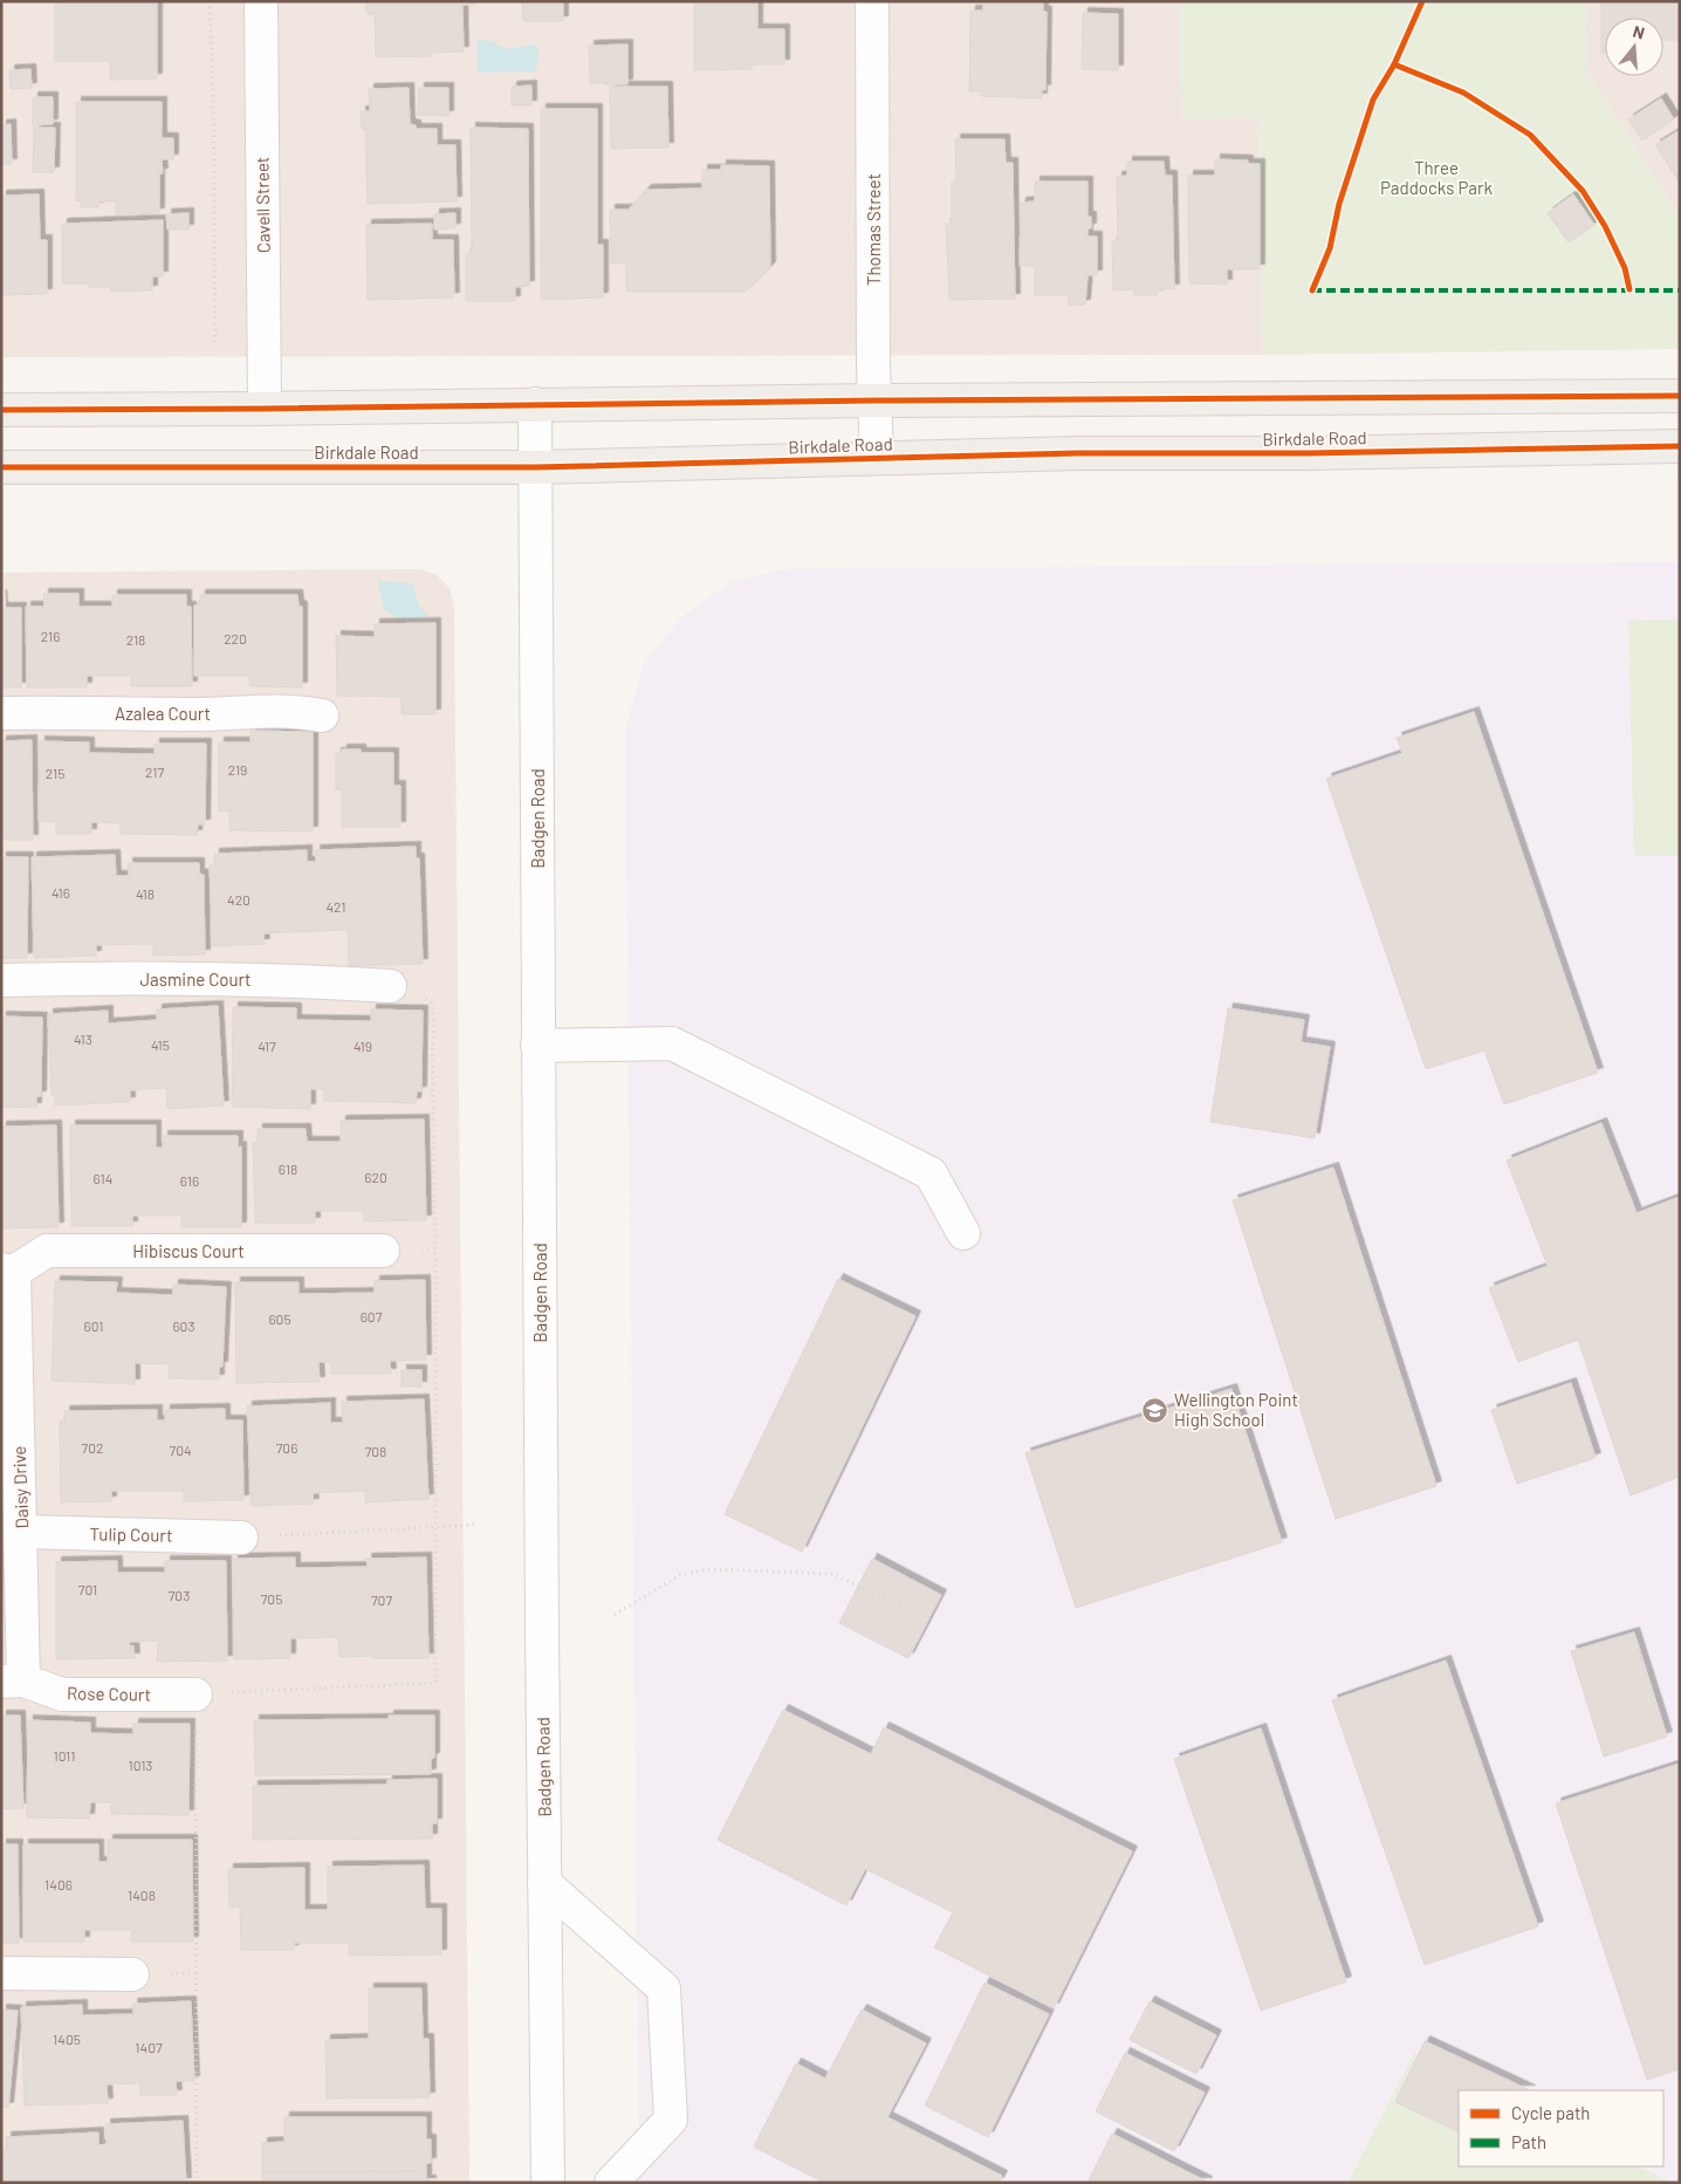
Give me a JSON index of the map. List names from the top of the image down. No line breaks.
{"streets":{"main road":["Birkdale Road"],"street":["Cavell Street","Thomas Street","Azalea Court","Badgen Road","Jasmine Court","Hibiscus Court","Daisy Drive","Tulip Court","Rose Court"]},"crossings":[["Thomas Street","Birkdale Road"],["Birkdale Road","Badgen Road"],["Hibiscus Court","Daisy Drive"],["Daisy Drive","Tulip Court"],["Daisy Drive","Rose Court"]],"parks":["Three Paddocks Park"],"places":{"school or university":["Wellington Point High School"]},"house_numbers":["216","220","218","219","217","215","416","418","420","421","413","415","417","419","618","620","614","616","607","605","601","603","702","706","704","708","701","703","705","707","1011","1013","1406","1408","1405","1407"],"legend":["Cycle path","Path"],"north":"top"}
